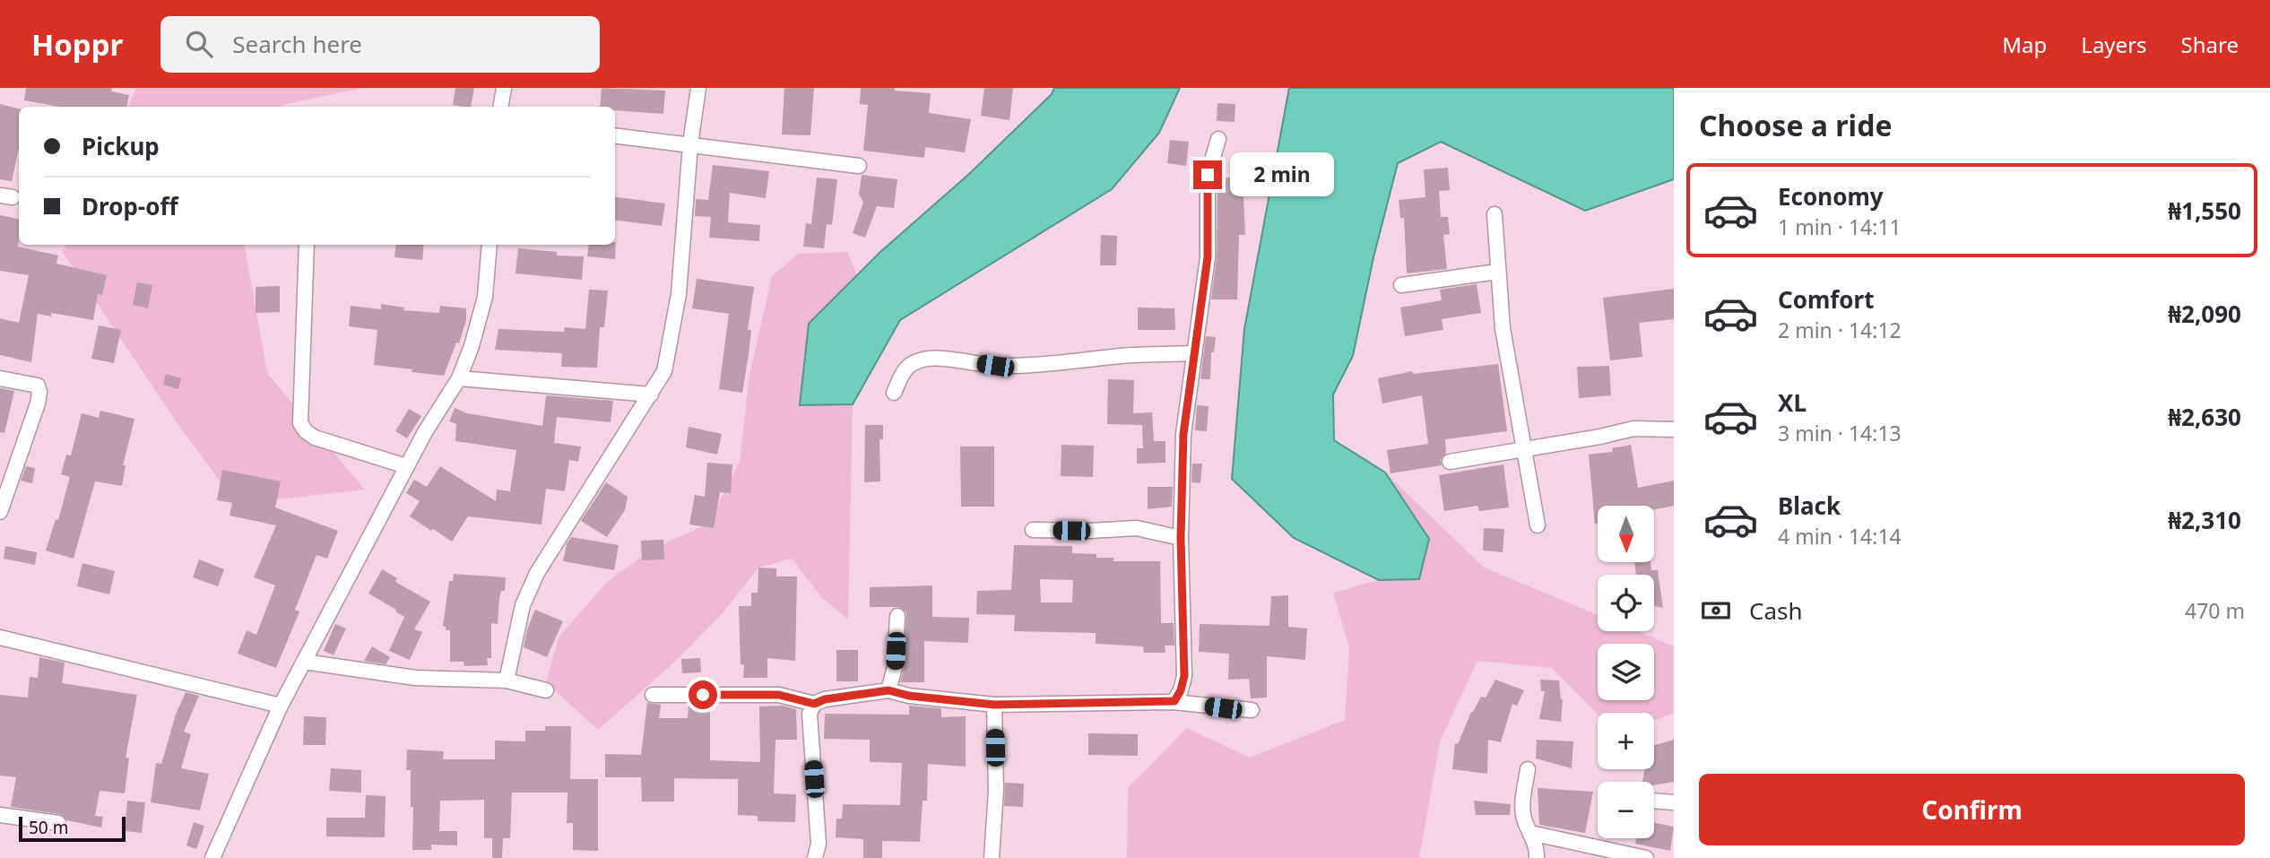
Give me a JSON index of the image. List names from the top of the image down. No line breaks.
{"scale_bar":"50 m","north":"bottom","page":{"header":"Hoppr","search":"Search here","nav":["Map","Layers","Share"],"heading":"Choose a ride","banner":["Pickup","Drop-off"],"bubble":"2 min","list":[{"name":"Economy","note":"1 min · 14:11","value":"₦1,550"},{"name":"Comfort","note":"2 min · 14:12","value":"₦2,090"},{"name":"XL","note":"3 min · 14:13","value":"₦2,630"},{"name":"Black","note":"4 min · 14:14","value":"₦2,310"}],"map_buttons":["+","−"],"pay":["Cash","470 m"],"buttons":"Confirm","scale":"50 m"}}
